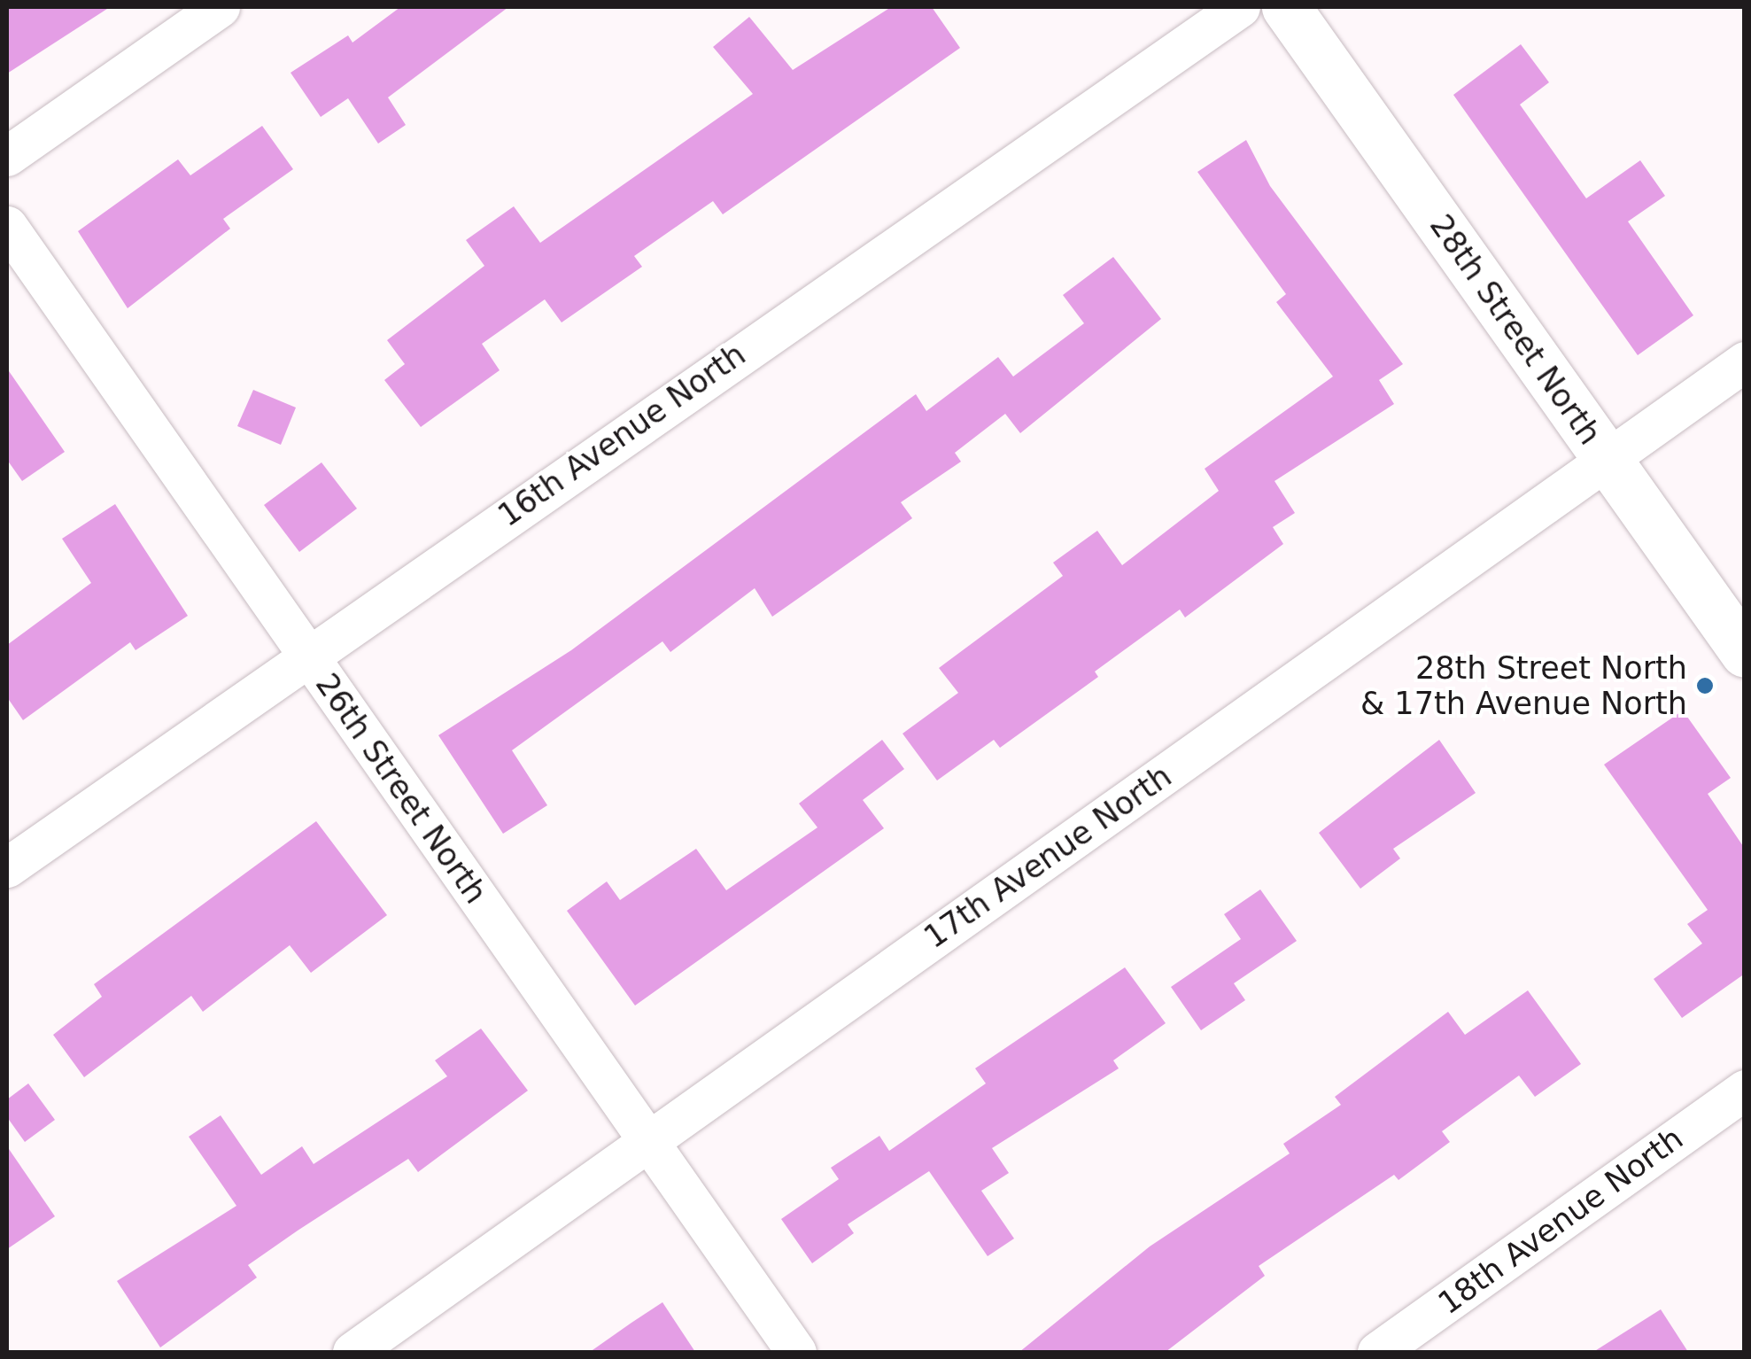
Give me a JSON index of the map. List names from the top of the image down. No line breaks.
{"streets":{"street":["28th Street North","16th Avenue North","26th Street North","17th Avenue North","18th Avenue North"]},"crossings":[["28th Street North","17th Avenue North"],["16th Avenue North","26th Street North"],["26th Street North","17th Avenue North"]],"places":["28th Street North & 17th Avenue North"]}
